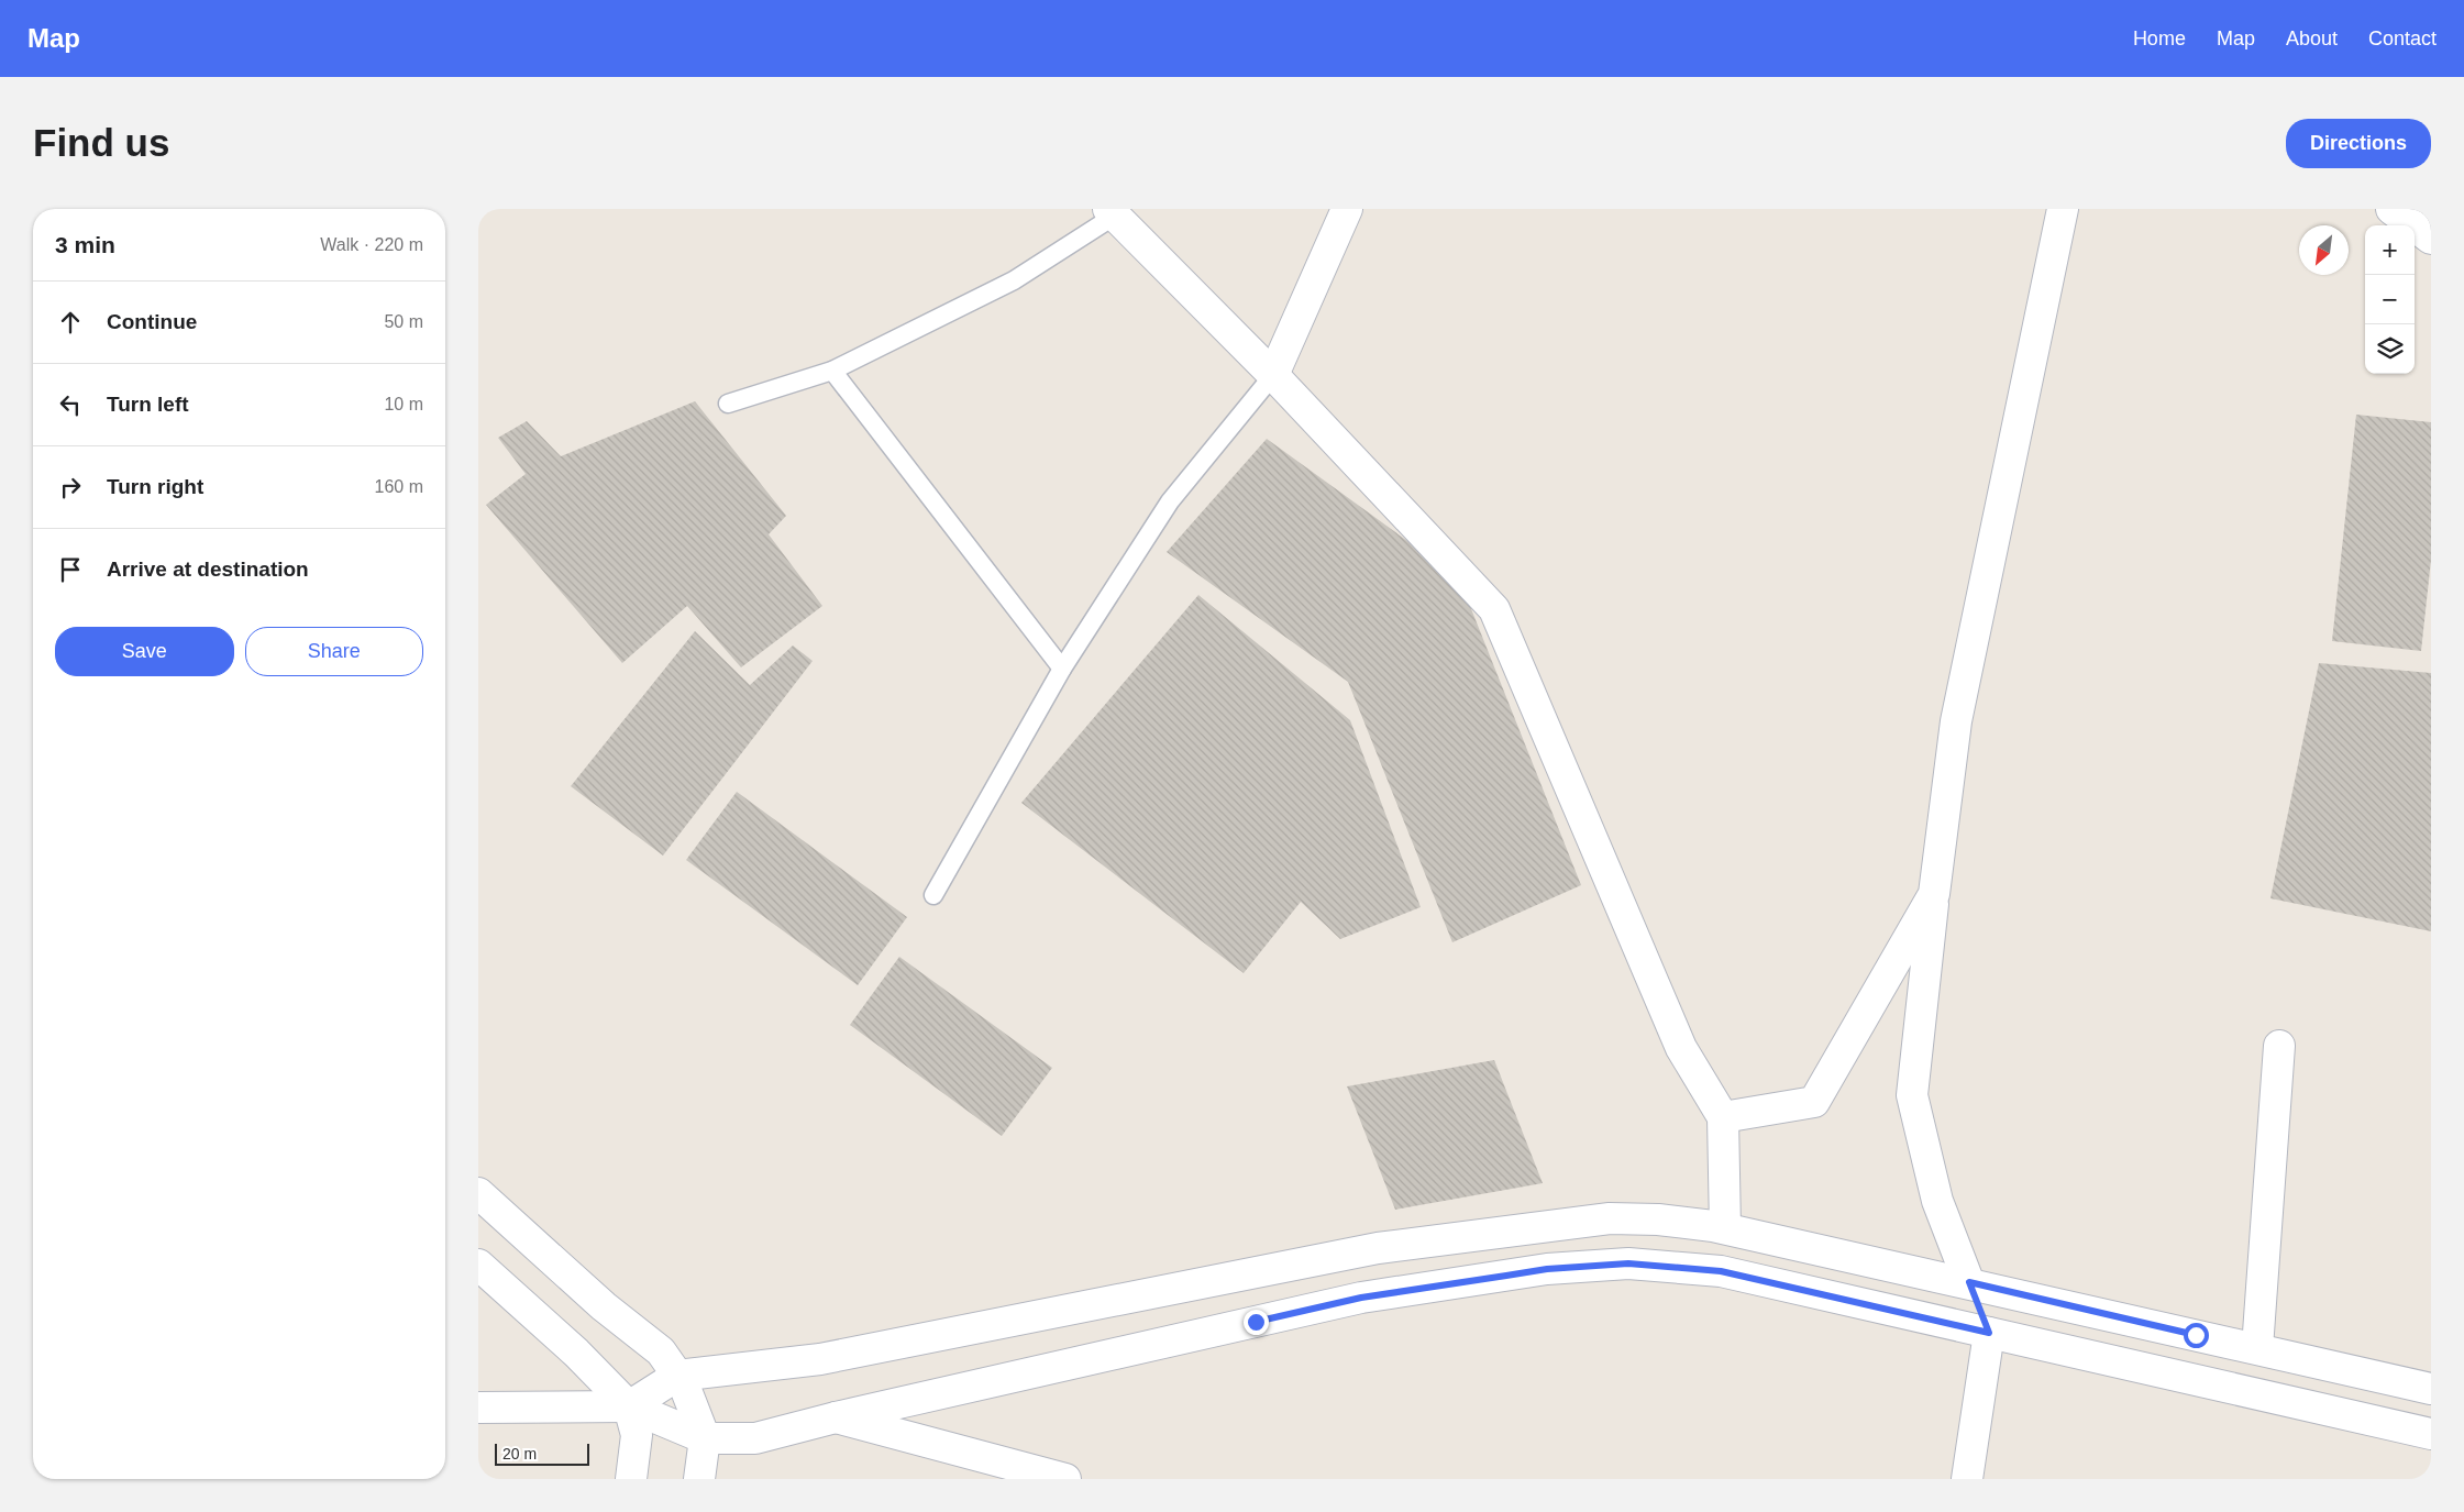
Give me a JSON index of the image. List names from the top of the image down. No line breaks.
{"scale_bar":"20 m","north":"bottom left","page":{"header":"Map","nav":["Home","Map","About","Contact"],"buttons":["Directions",["Save","Share"]],"title":"Find us","heading":["3 min","Walk · 220 m"],"map_buttons":["+","−"],"list":[["Continue","50 m"],["Turn left","10 m"],["Turn right","160 m"],"Arrive at destination"],"scale":"20 m"}}
